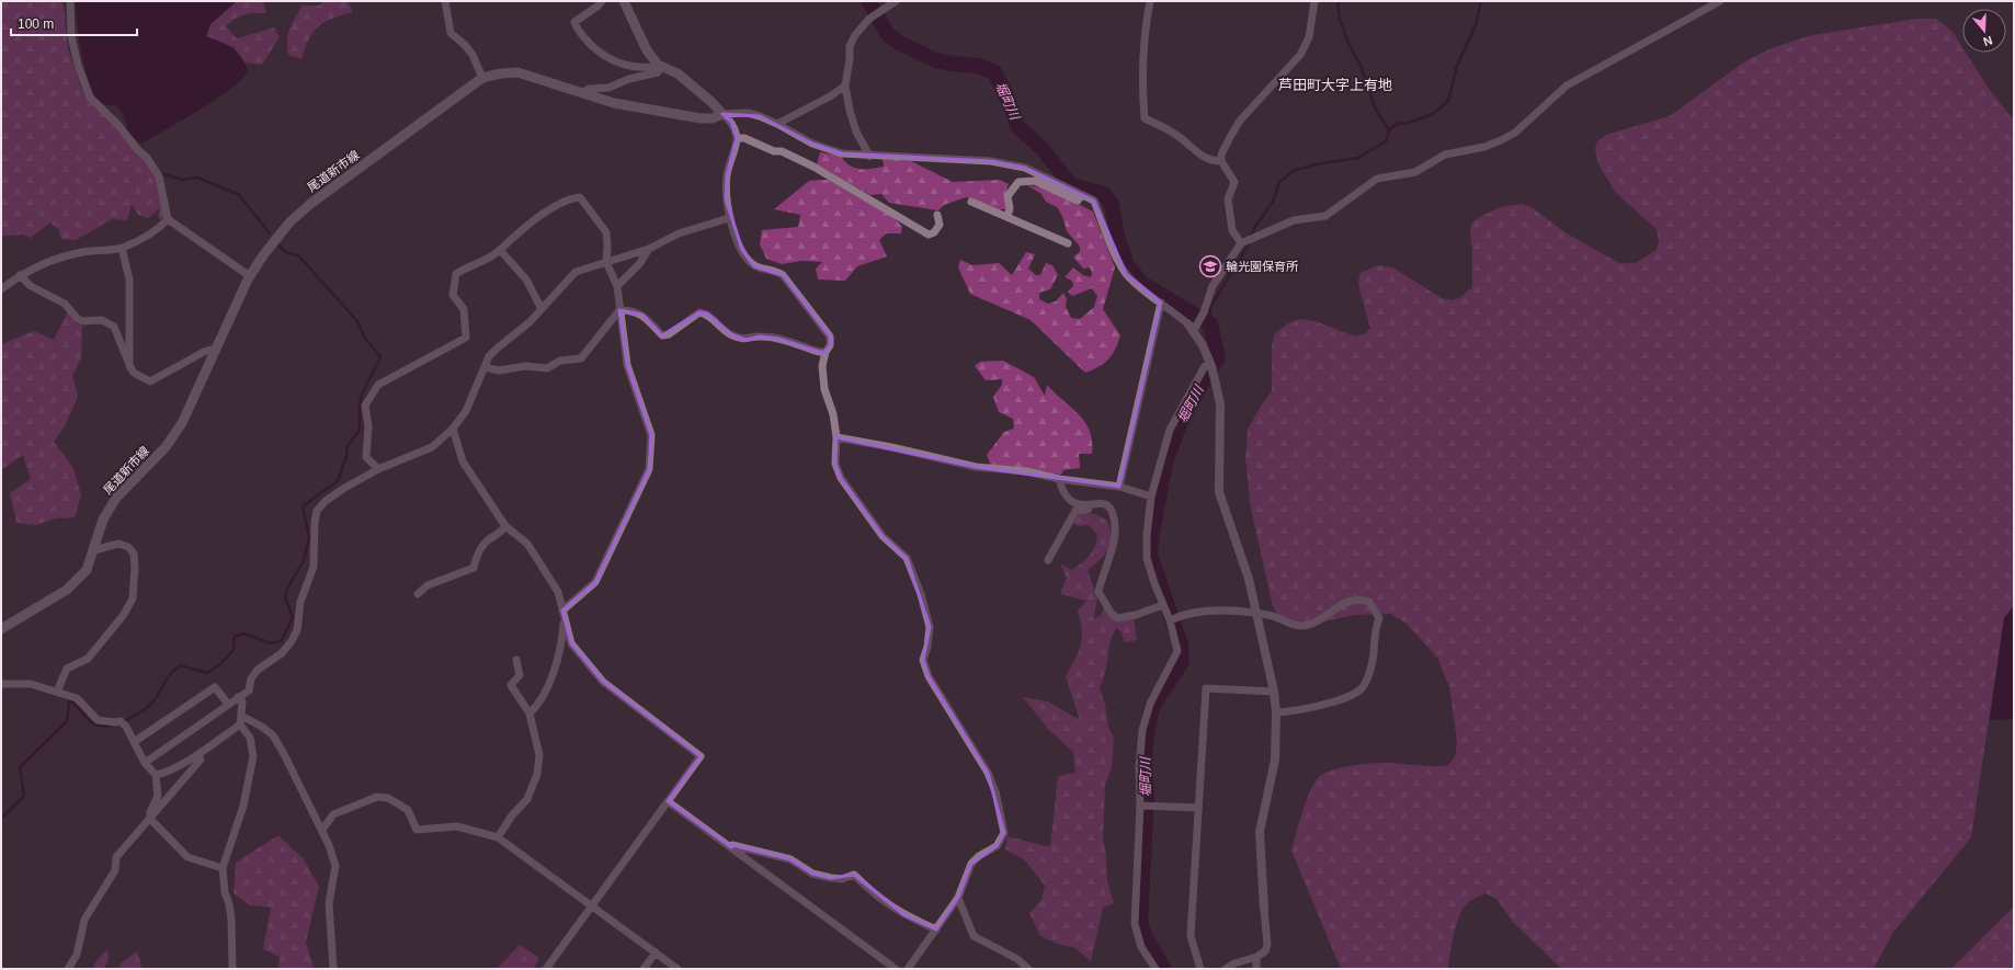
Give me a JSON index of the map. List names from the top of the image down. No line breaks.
{"streets":{"main road":["尾道新市線"]},"districts":["芦田町大字上有地"],"water":["堀町川"],"places":{"school or university":["輪光園保育所"]},"scale_bar":"100 m","north":"bottom"}
